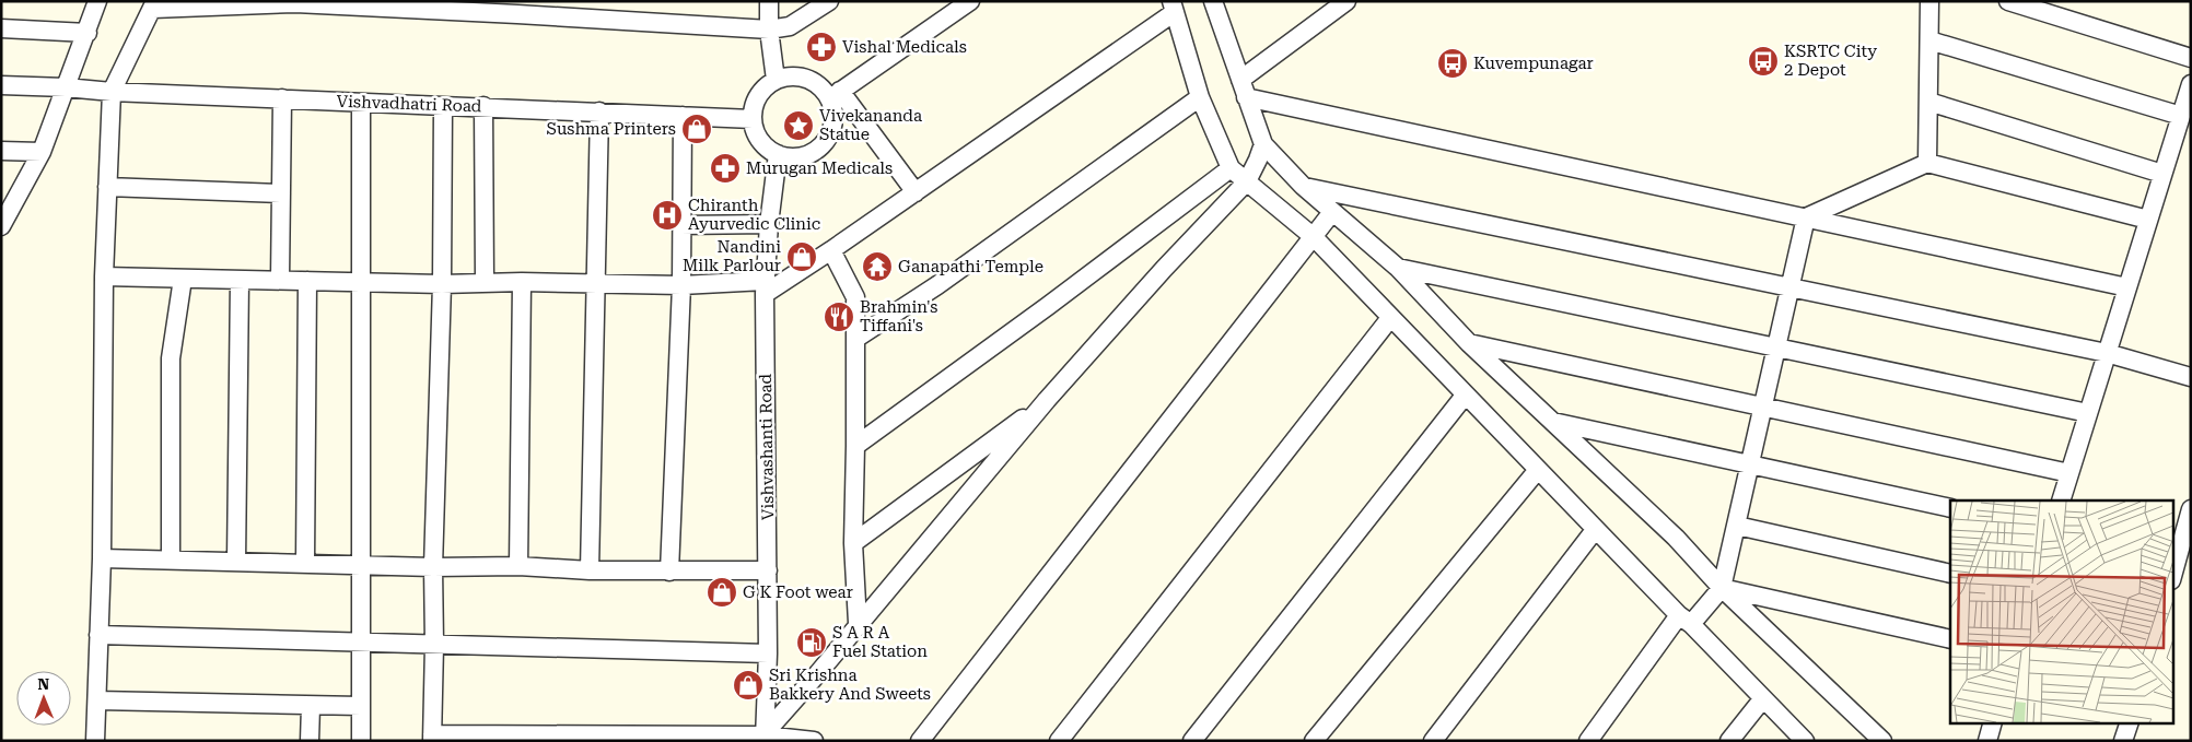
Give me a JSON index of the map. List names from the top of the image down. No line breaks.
{"streets":{"street":["Vishvadhatri Road","Vishvashanti Road"]},"crossings":[["Vishvadhatri Road","Vishvashanti Road"]],"places":{"pharmacy":["Vishal Medicals","Murugan Medicals"],"bus stop":["KSRTC City 2 Depot","Kuvempunagar"],"place":["Vivekananda Statue"],"shop":["Sushma Printers","Nandini Milk Parlour","G K Foot wear","Sri Krishna Bakkery And Sweets"],"hospital":["Chiranth Ayurvedic Clinic"],"temple":["Ganapathi Temple"],"restaurant":["Brahmin's Tiffani's"],"fuel station":["S A R A Fuel Station"]},"north":"top"}
